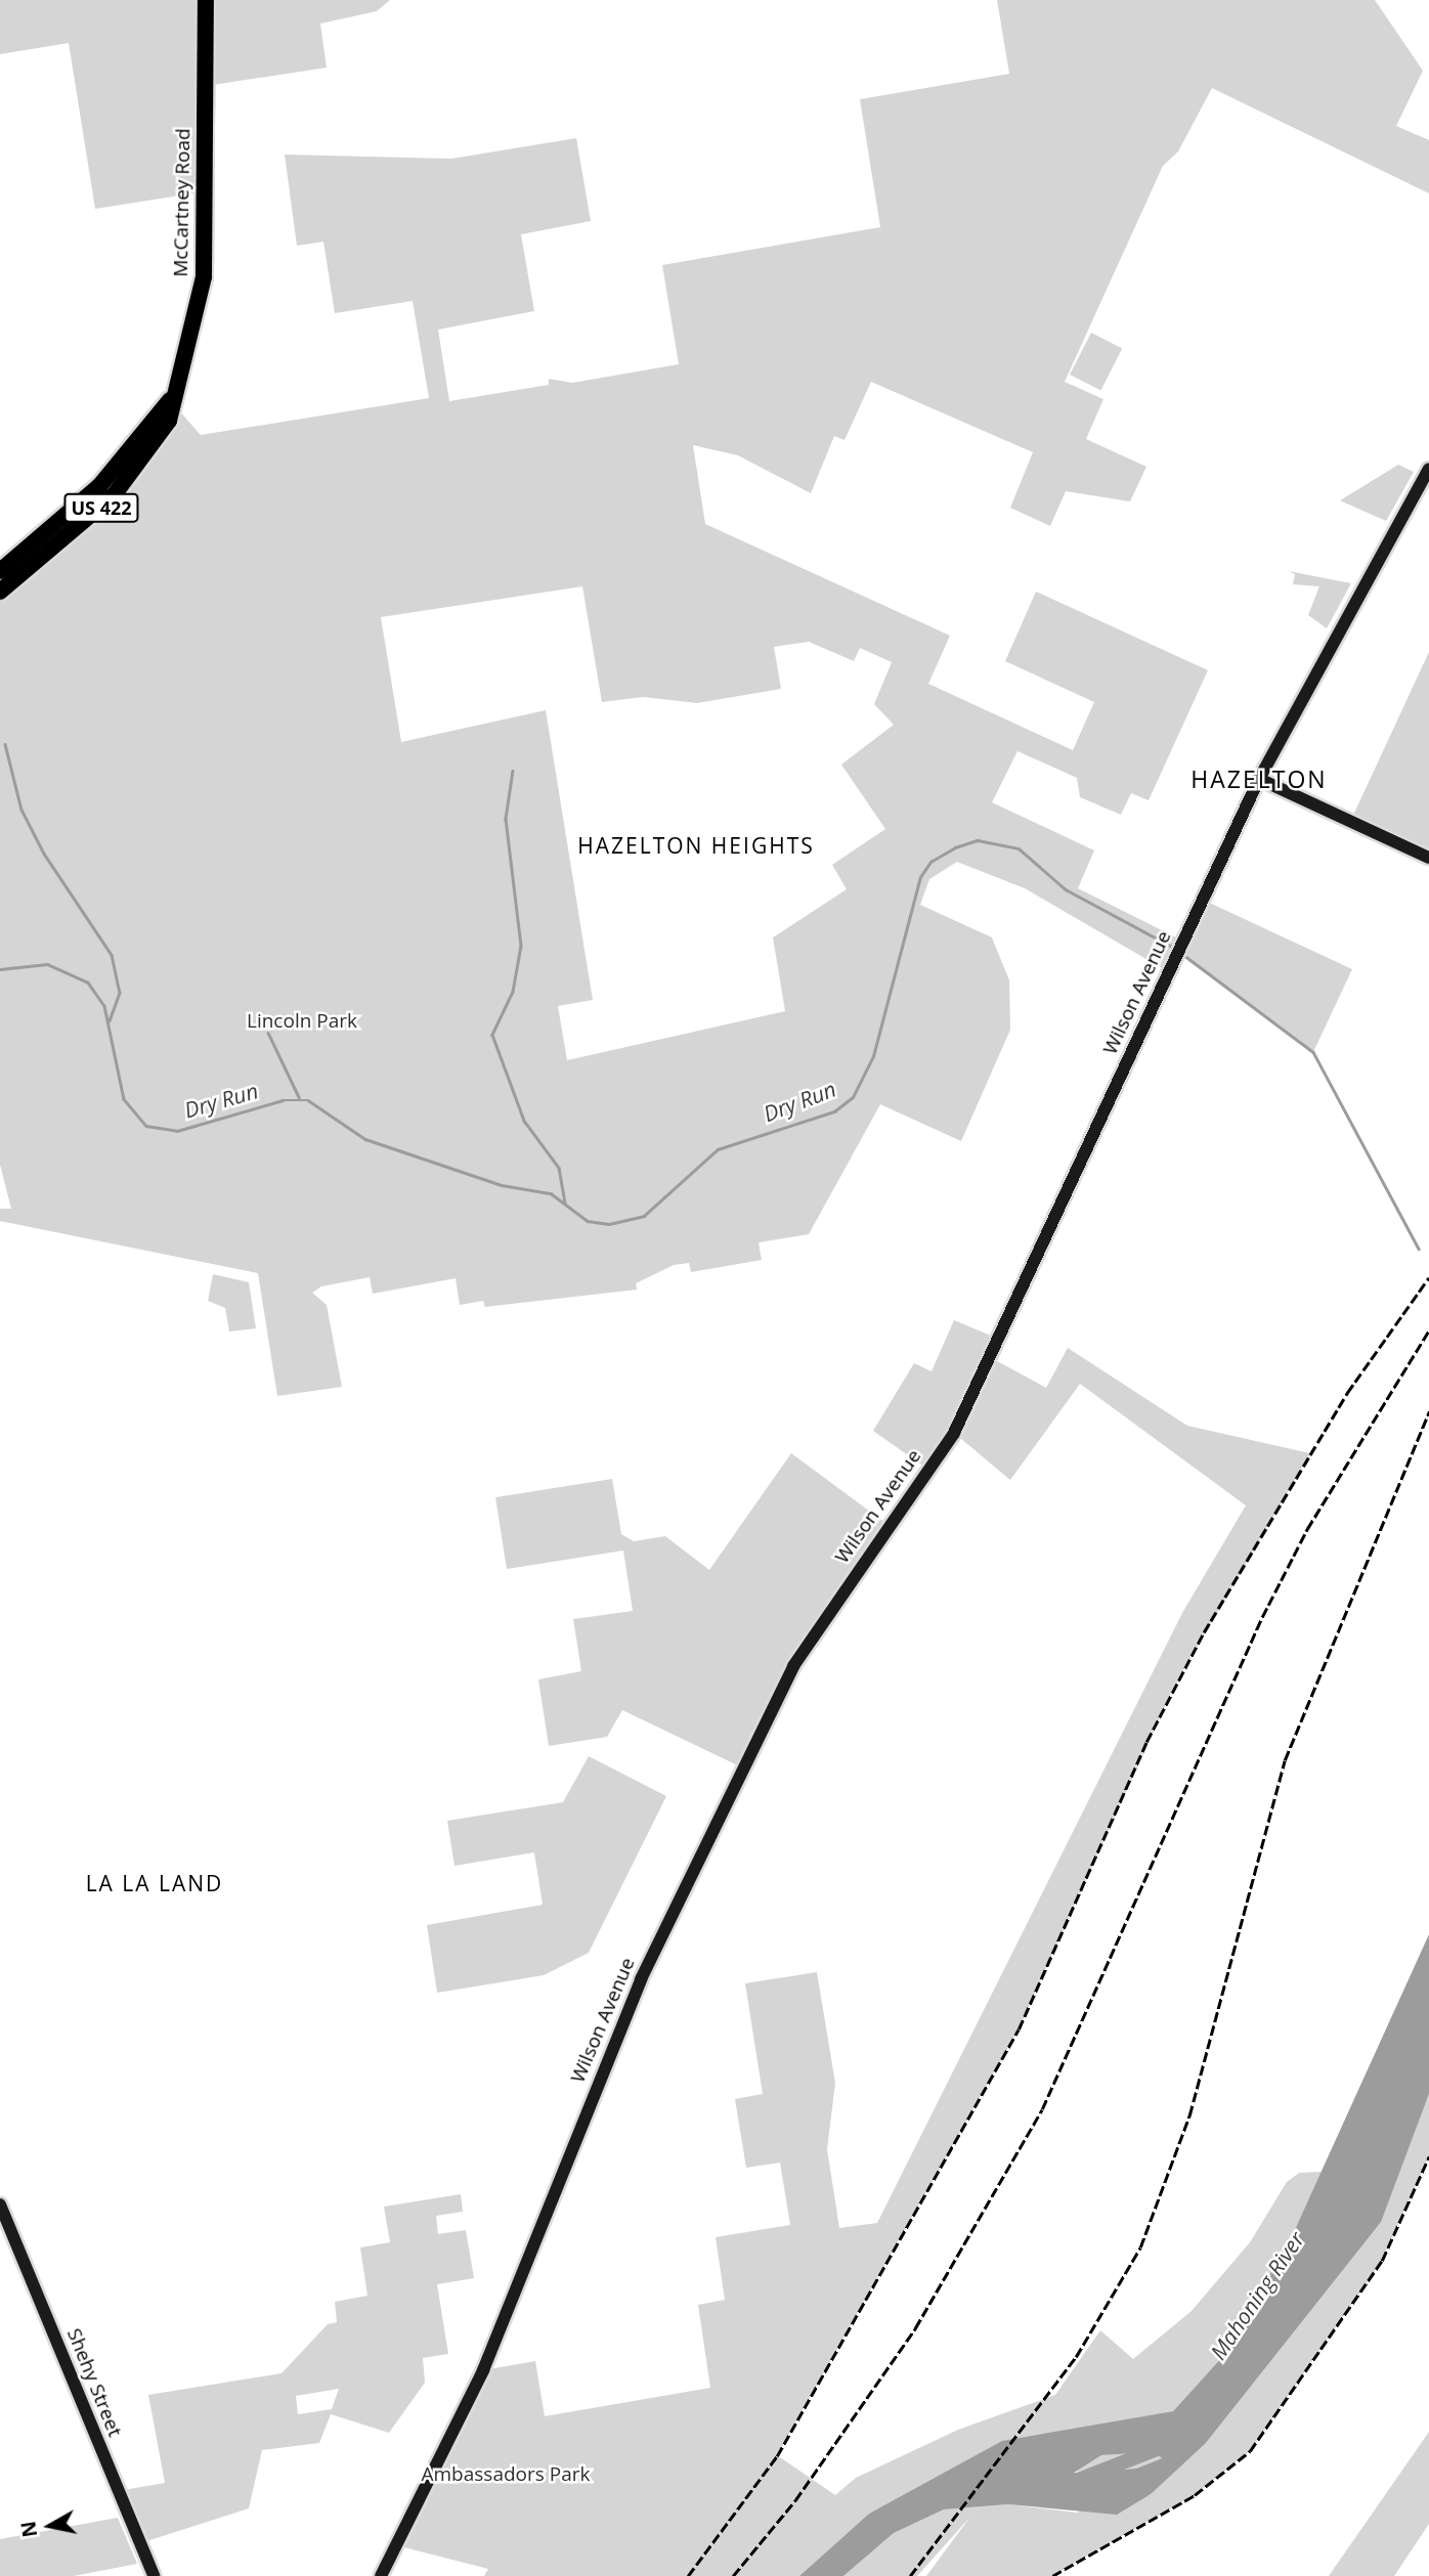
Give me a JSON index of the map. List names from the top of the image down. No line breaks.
{"streets":{"highway":["McCartney Road","US 422"],"main road":["Wilson Avenue","Shehy Street"]},"districts":["HAZELTON","HAZELTON HEIGHTS","LA LA LAND"],"water":["Dry Run","Mahoning River"],"parks":["Lincoln Park","Ambassadors Park"],"north":"left"}
